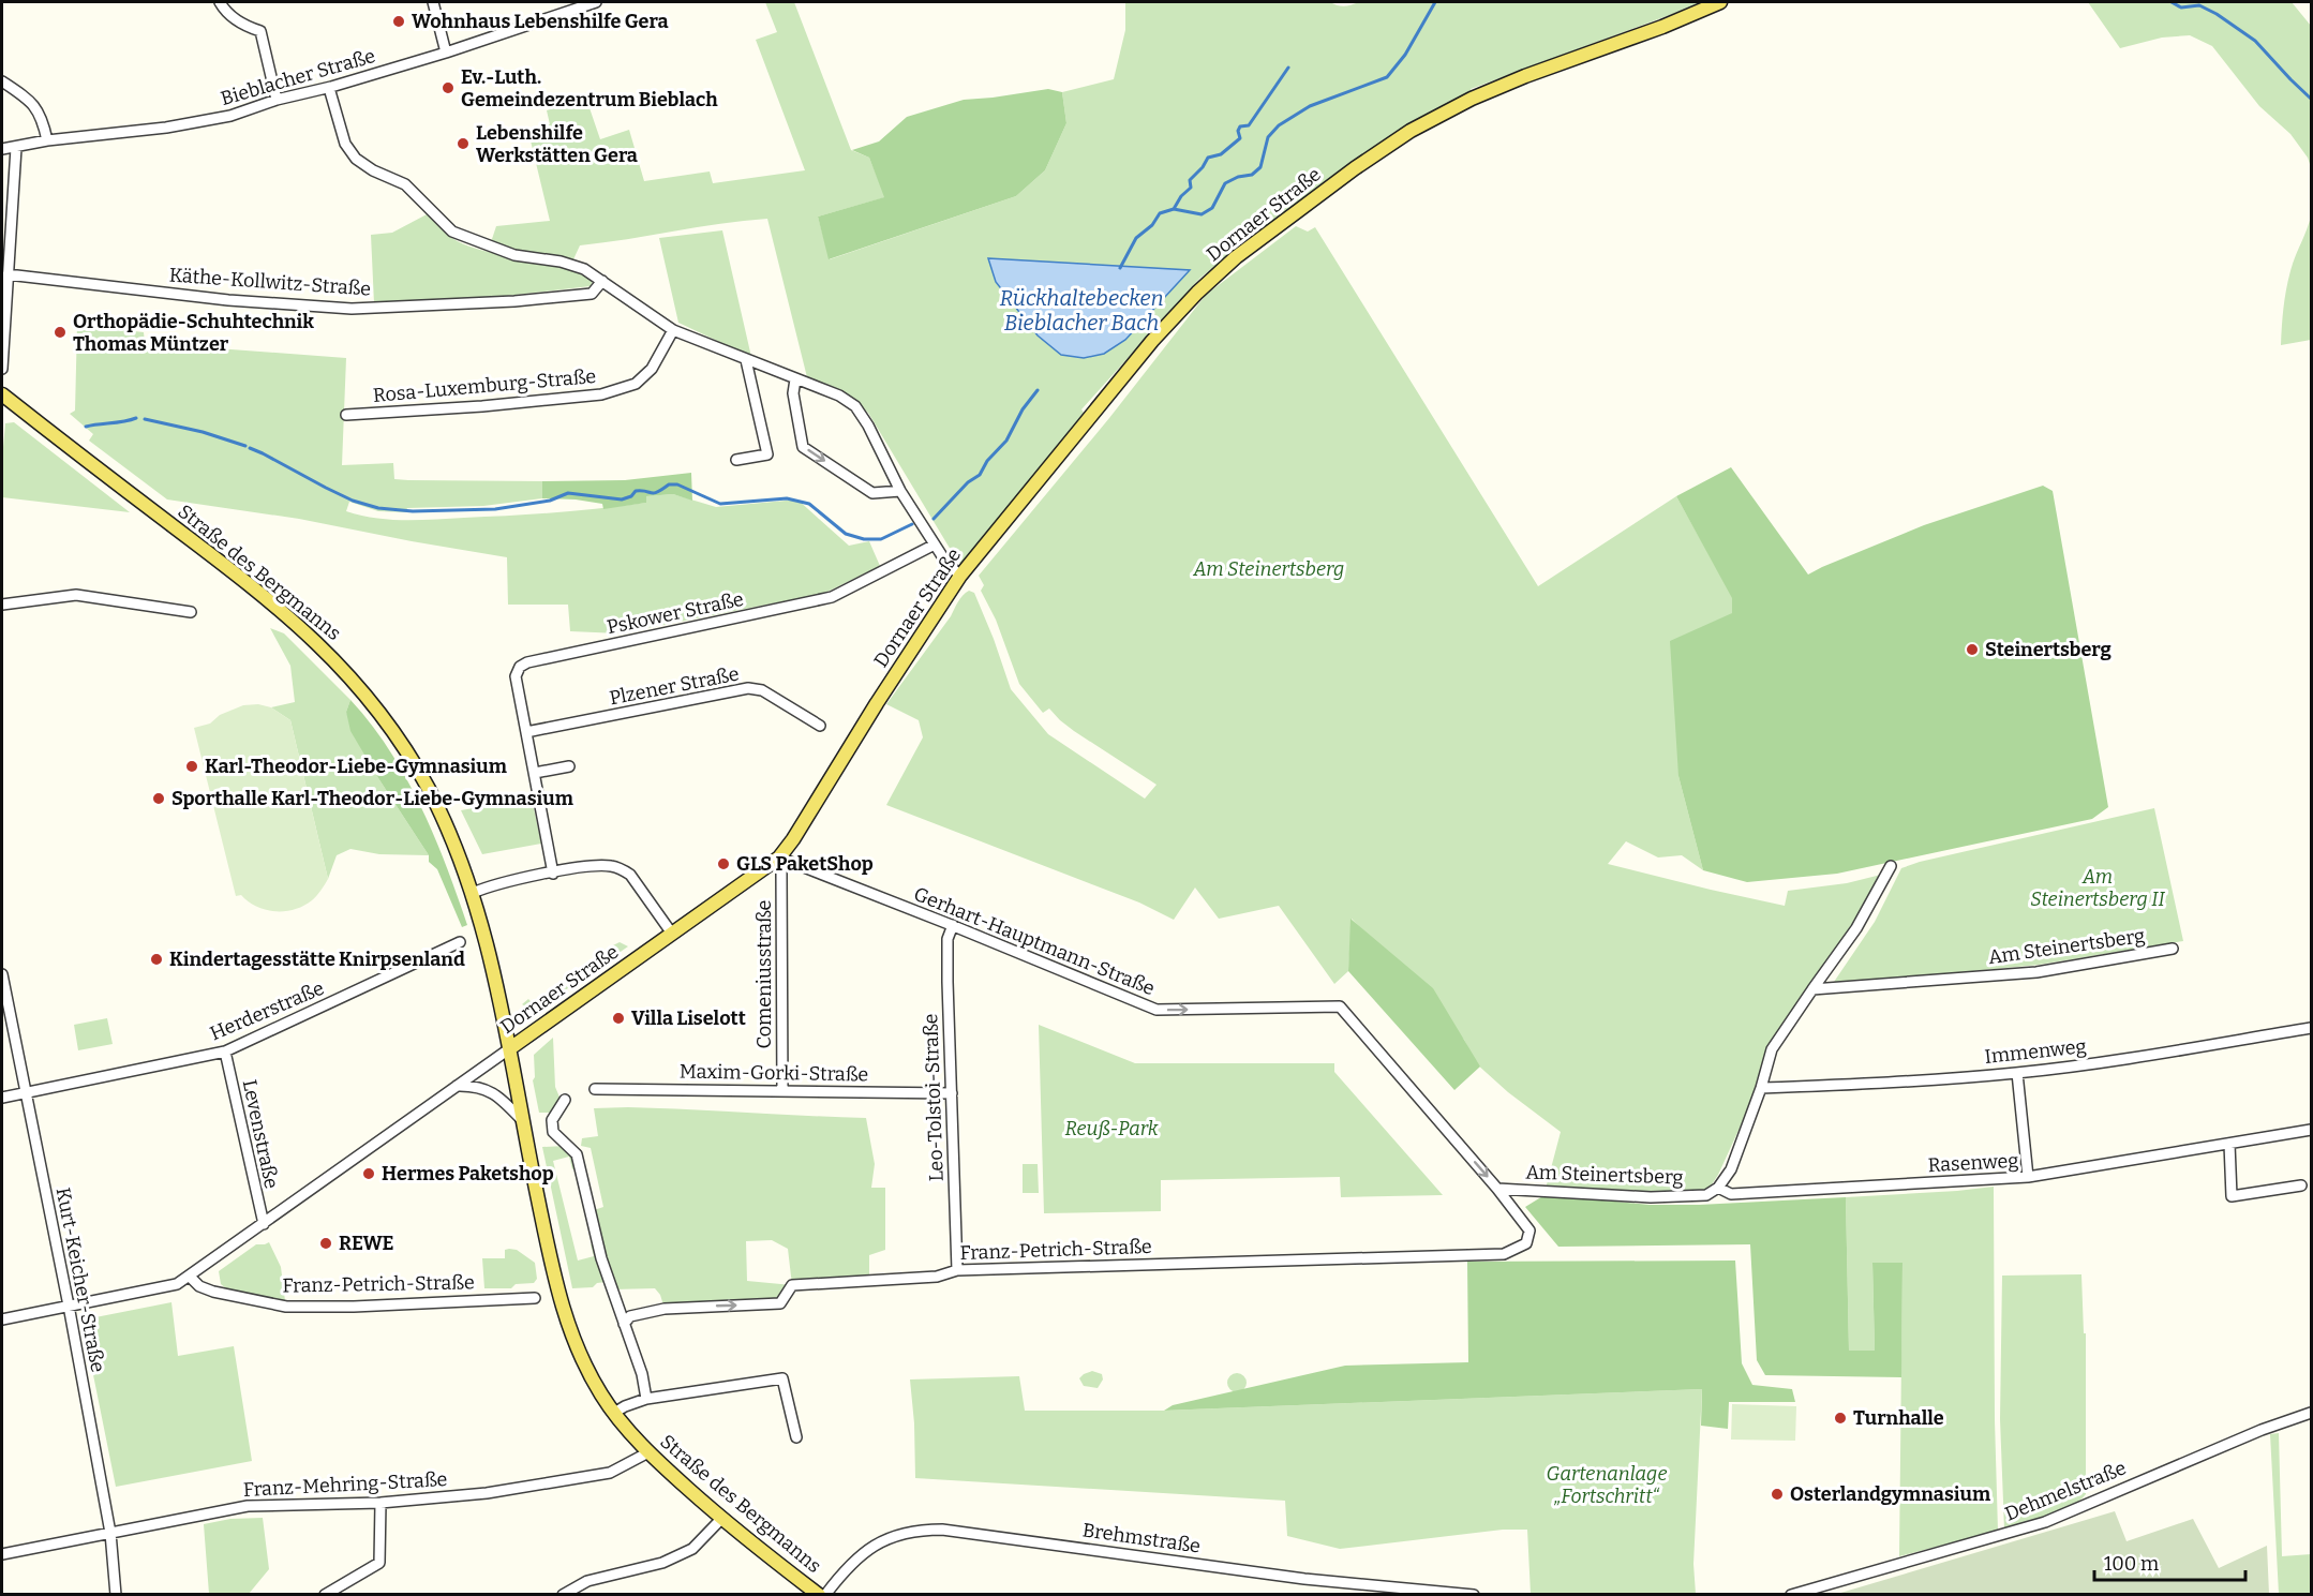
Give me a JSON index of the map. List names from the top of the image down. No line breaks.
{"streets":{"main road":["Dornaer Straße","Straße des Bergmanns"],"street":["Bieblacher Straße","Käthe-Kollwitz-Straße","Rosa-Luxemburg-Straße","Pskower Straße","Plzener Straße","Gerhart-Hauptmann-Straße","Am Steinertsberg","Comeniusstraße","Herderstraße","Immenweg","Maxim-Gorki-Straße","Leo-Tolstoi-Straße","Levenstraße","Rasenweg","Franz-Petrich-Straße","Kurt-Keicher-Straße","Franz-Mehring-Straße","Dehmelstraße","Brehmstraße"]},"crossings":[["Dornaer Straße","Straße des Bergmanns"],["Dornaer Straße","Gerhart-Hauptmann-Straße"],["Dornaer Straße","Comeniusstraße"],["Dornaer Straße","Levenstraße"],["Dornaer Straße","Franz-Petrich-Straße"],["Dornaer Straße","Kurt-Keicher-Straße"],["Straße des Bergmanns","Franz-Mehring-Straße"],["Pskower Straße","Plzener Straße"],["Gerhart-Hauptmann-Straße","Am Steinertsberg"],["Gerhart-Hauptmann-Straße","Comeniusstraße"],["Gerhart-Hauptmann-Straße","Leo-Tolstoi-Straße"],["Gerhart-Hauptmann-Straße","Franz-Petrich-Straße"],["Am Steinertsberg","Rasenweg"],["Comeniusstraße","Maxim-Gorki-Straße"],["Herderstraße","Levenstraße"],["Herderstraße","Kurt-Keicher-Straße"],["Maxim-Gorki-Straße","Leo-Tolstoi-Straße"],["Leo-Tolstoi-Straße","Franz-Petrich-Straße"],["Kurt-Keicher-Straße","Franz-Mehring-Straße"]],"one_way":["Gerhart-Hauptmann-Straße"],"water":["Rückhaltebecken Bieblacher Bach"],"parks":["Am Steinertsberg","Am Steinertsberg II","Reuß-Park","Gartenanlage „Fortschritt“"],"places":["Wohnhaus Lebenshilfe Gera","Ev.-Luth. Gemeindezentrum Bieblach","Lebenshilfe Werkstätten Gera","Orthopädie-Schuhtechnik Thomas Müntzer","Steinertsberg","Karl-Theodor-Liebe-Gymnasium","Sporthalle Karl-Theodor-Liebe-Gymnasium","GLS PaketShop","Kindertagesstätte Knirpsenland","Villa Liselott","Hermes Paketshop","REWE","Turnhalle","Osterlandgymnasium"],"scale_bar":"100 m"}
